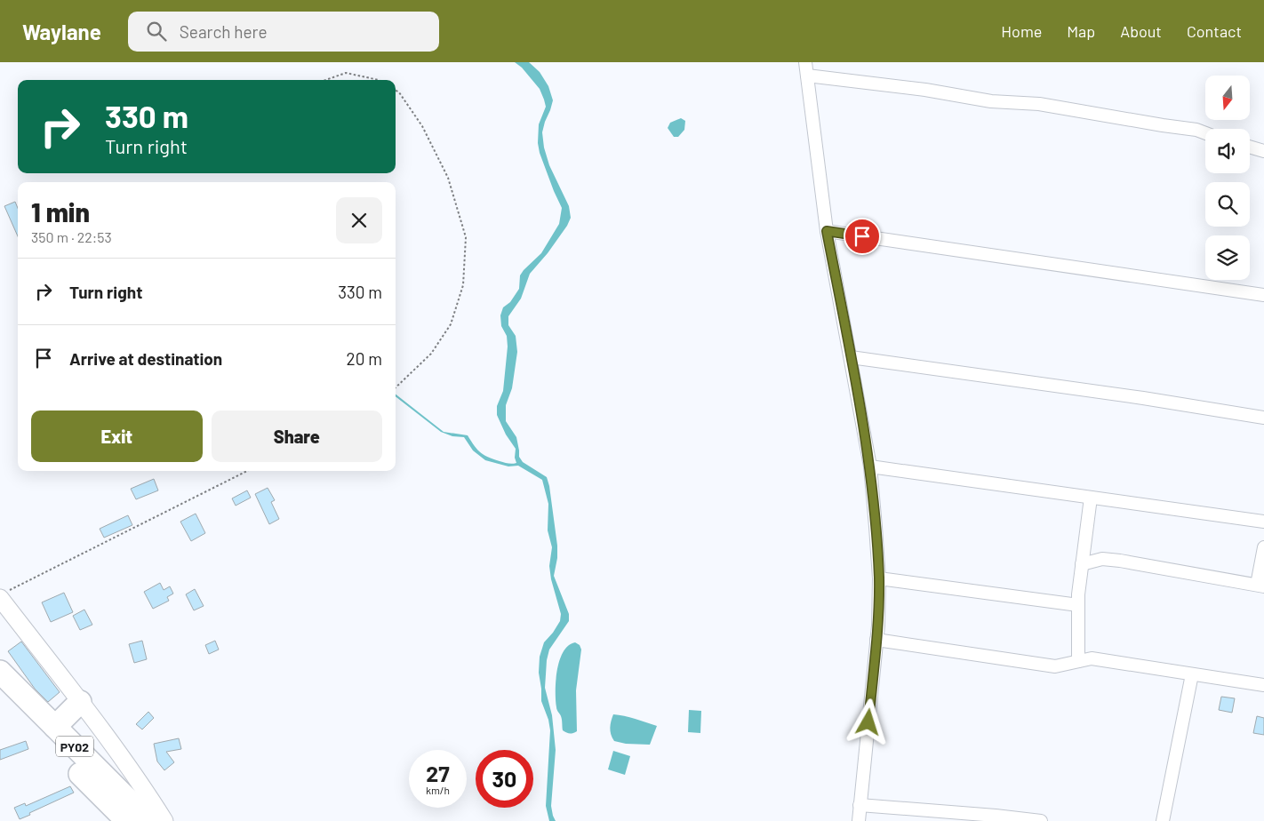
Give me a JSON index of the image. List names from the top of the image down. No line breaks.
{"streets":{"highway":["PY02"]},"north":"bottom","page":{"header":"Waylane","search":"Search here","nav":["Home","Map","About","Contact"],"turn":["330 m","Turn right"],"heading":["1 min","350 m · 22:53"],"list":[{"name":"Turn right","value":"330 m"},{"name":"Arrive at destination","value":"20 m"}],"buttons":["Exit","Share"],"speed":"27 km/h","limit":"30"}}
